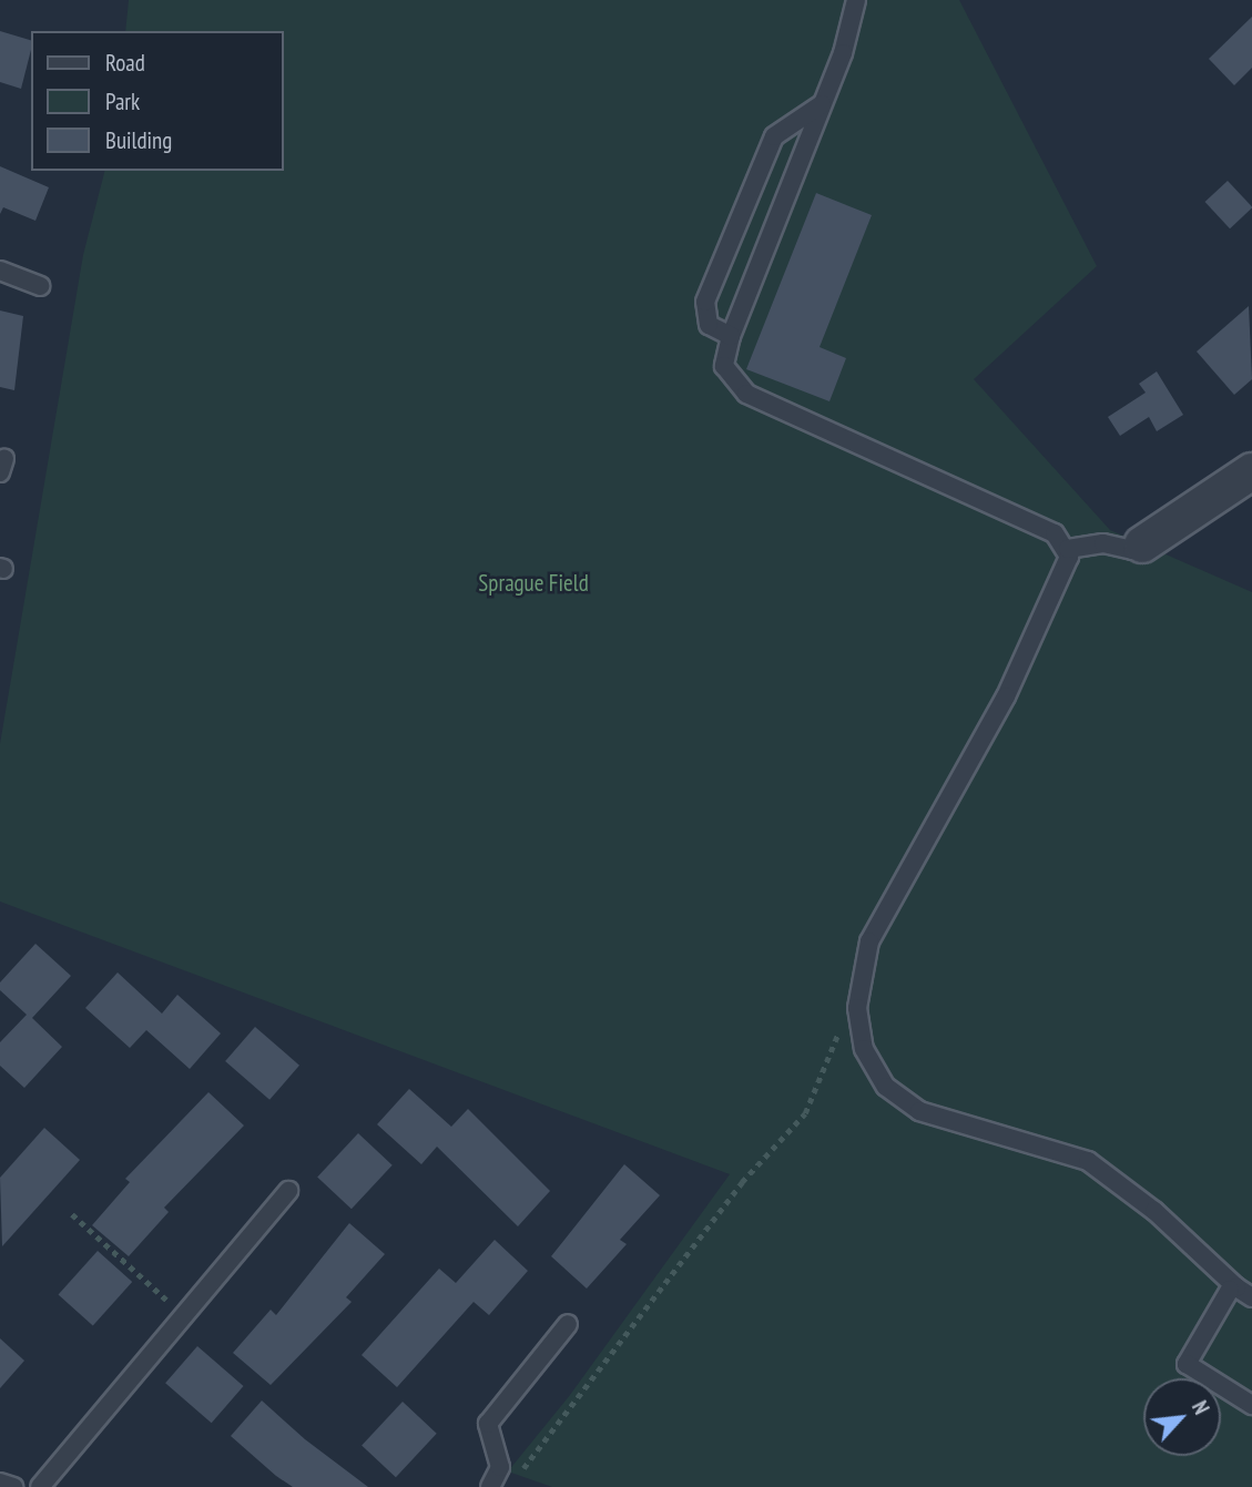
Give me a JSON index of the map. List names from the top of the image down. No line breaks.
{"parks":["Sprague Field"],"legend":["Road","Park","Building"],"north":"top right"}
